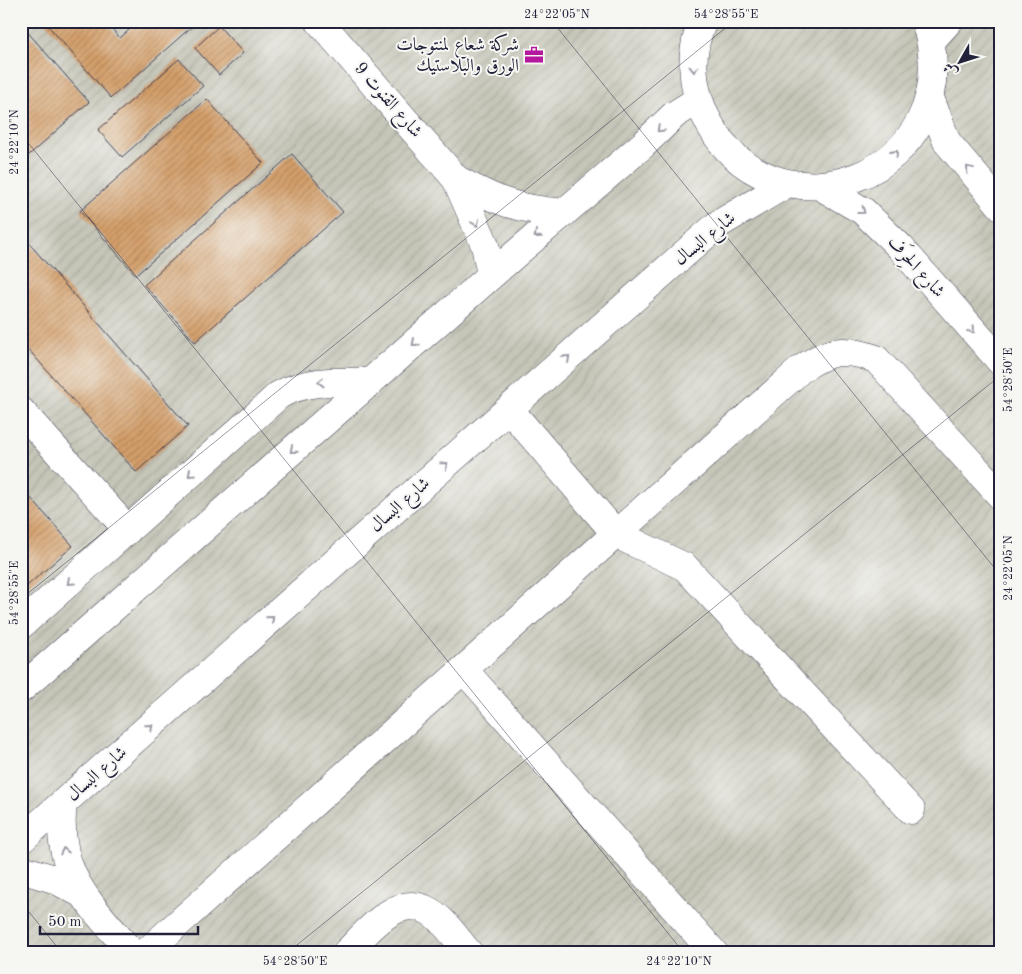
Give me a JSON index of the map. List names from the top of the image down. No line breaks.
{"streets":{"street":["شارع القنوت 9","شارع البسال","شارع الحِرَف"]},"places":{"office":["شركة شعاع لمنتوجات الورق والبلاستيك"]},"scale_bar":"50 m","north":"bottom left","coordinates":["24°22'05\"N","54°28'55\"E","24°22'10\"N","54°28'50\"E"]}
